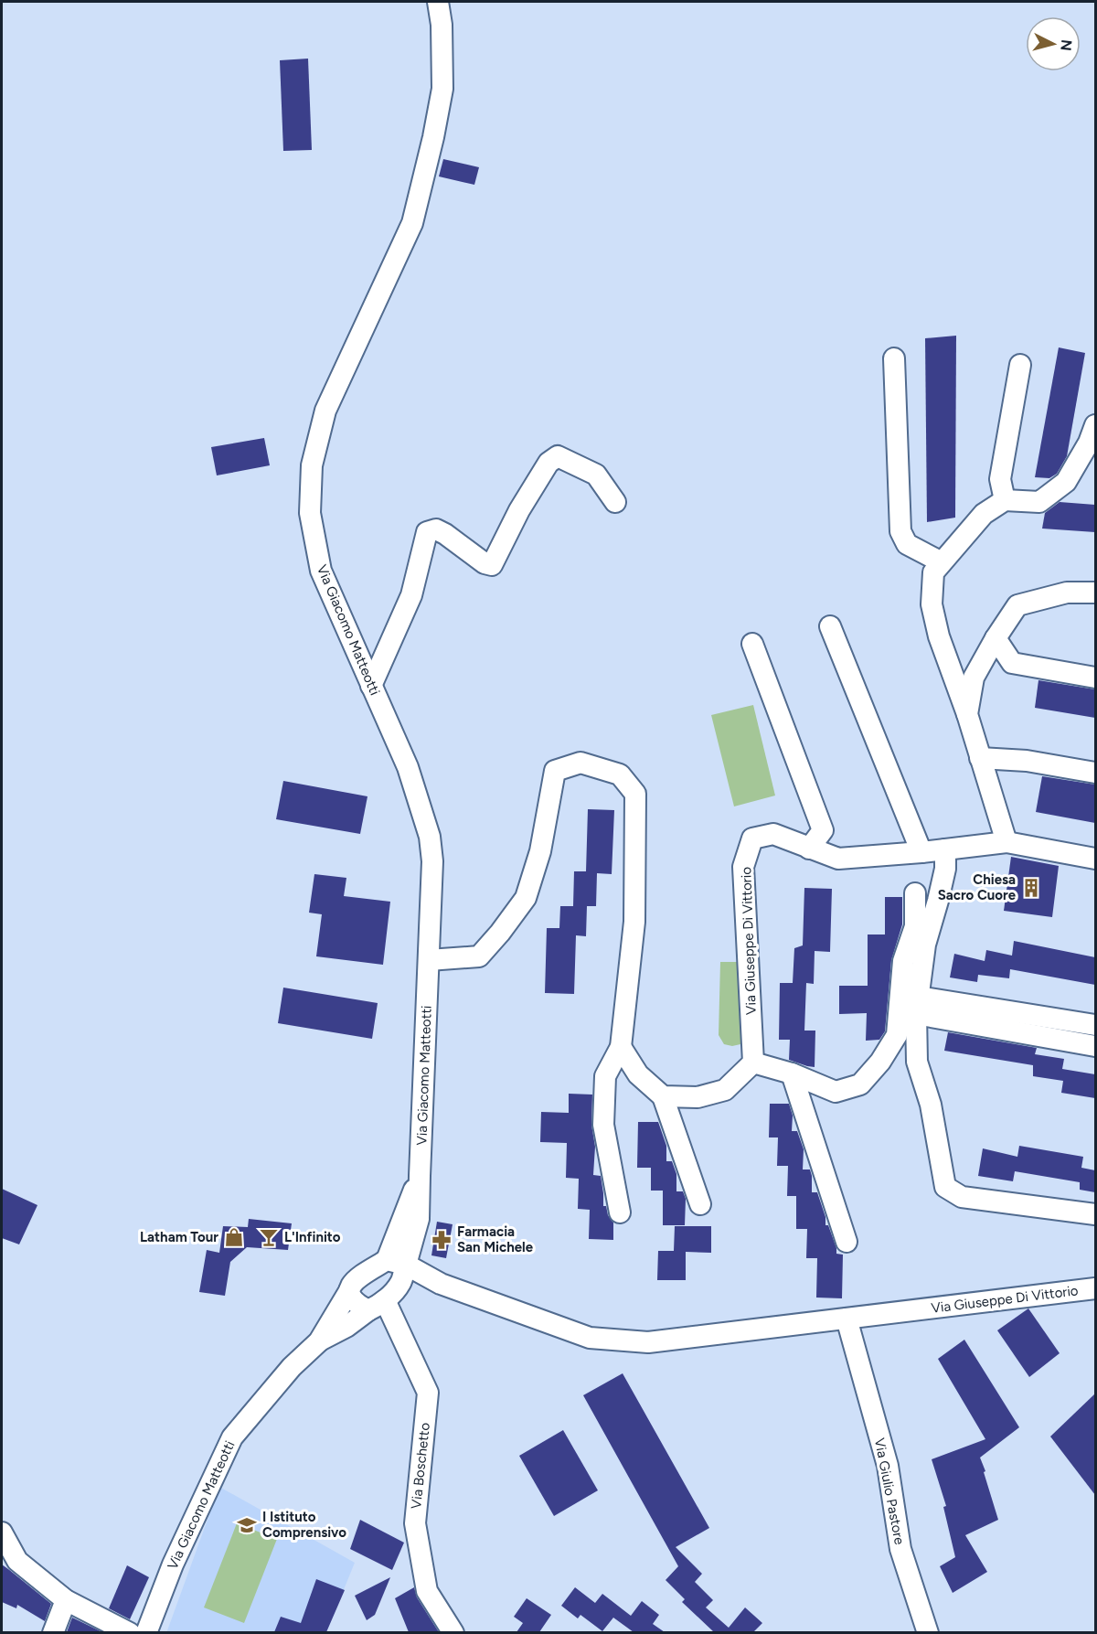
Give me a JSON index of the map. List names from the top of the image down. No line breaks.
{"streets":{"street":["Via Giacomo Matteotti","Via Giuseppe Di Vittorio","Via Boschetto","Via Giulio Pastore"]},"crossings":[["Via Giacomo Matteotti","Via Giuseppe Di Vittorio"],["Via Giacomo Matteotti","Via Boschetto"],["Via Giuseppe Di Vittorio","Via Giulio Pastore"]],"places":{"building":["Chiesa Sacro Cuore"],"shop":["Latham Tour"],"bar":["L'Infinito"],"pharmacy":["Farmacia San Michele"],"school or university":["I Istituto Comprensivo"]},"north":"right"}
